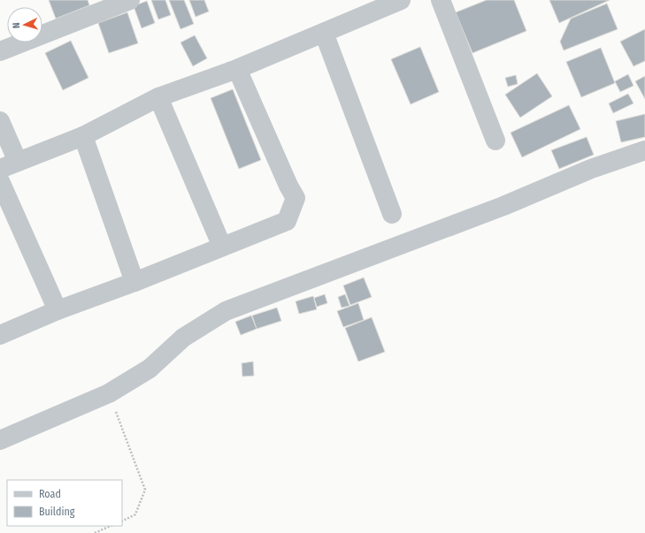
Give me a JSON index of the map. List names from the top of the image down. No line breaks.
{"legend":["Road","Building"],"north":"left"}
